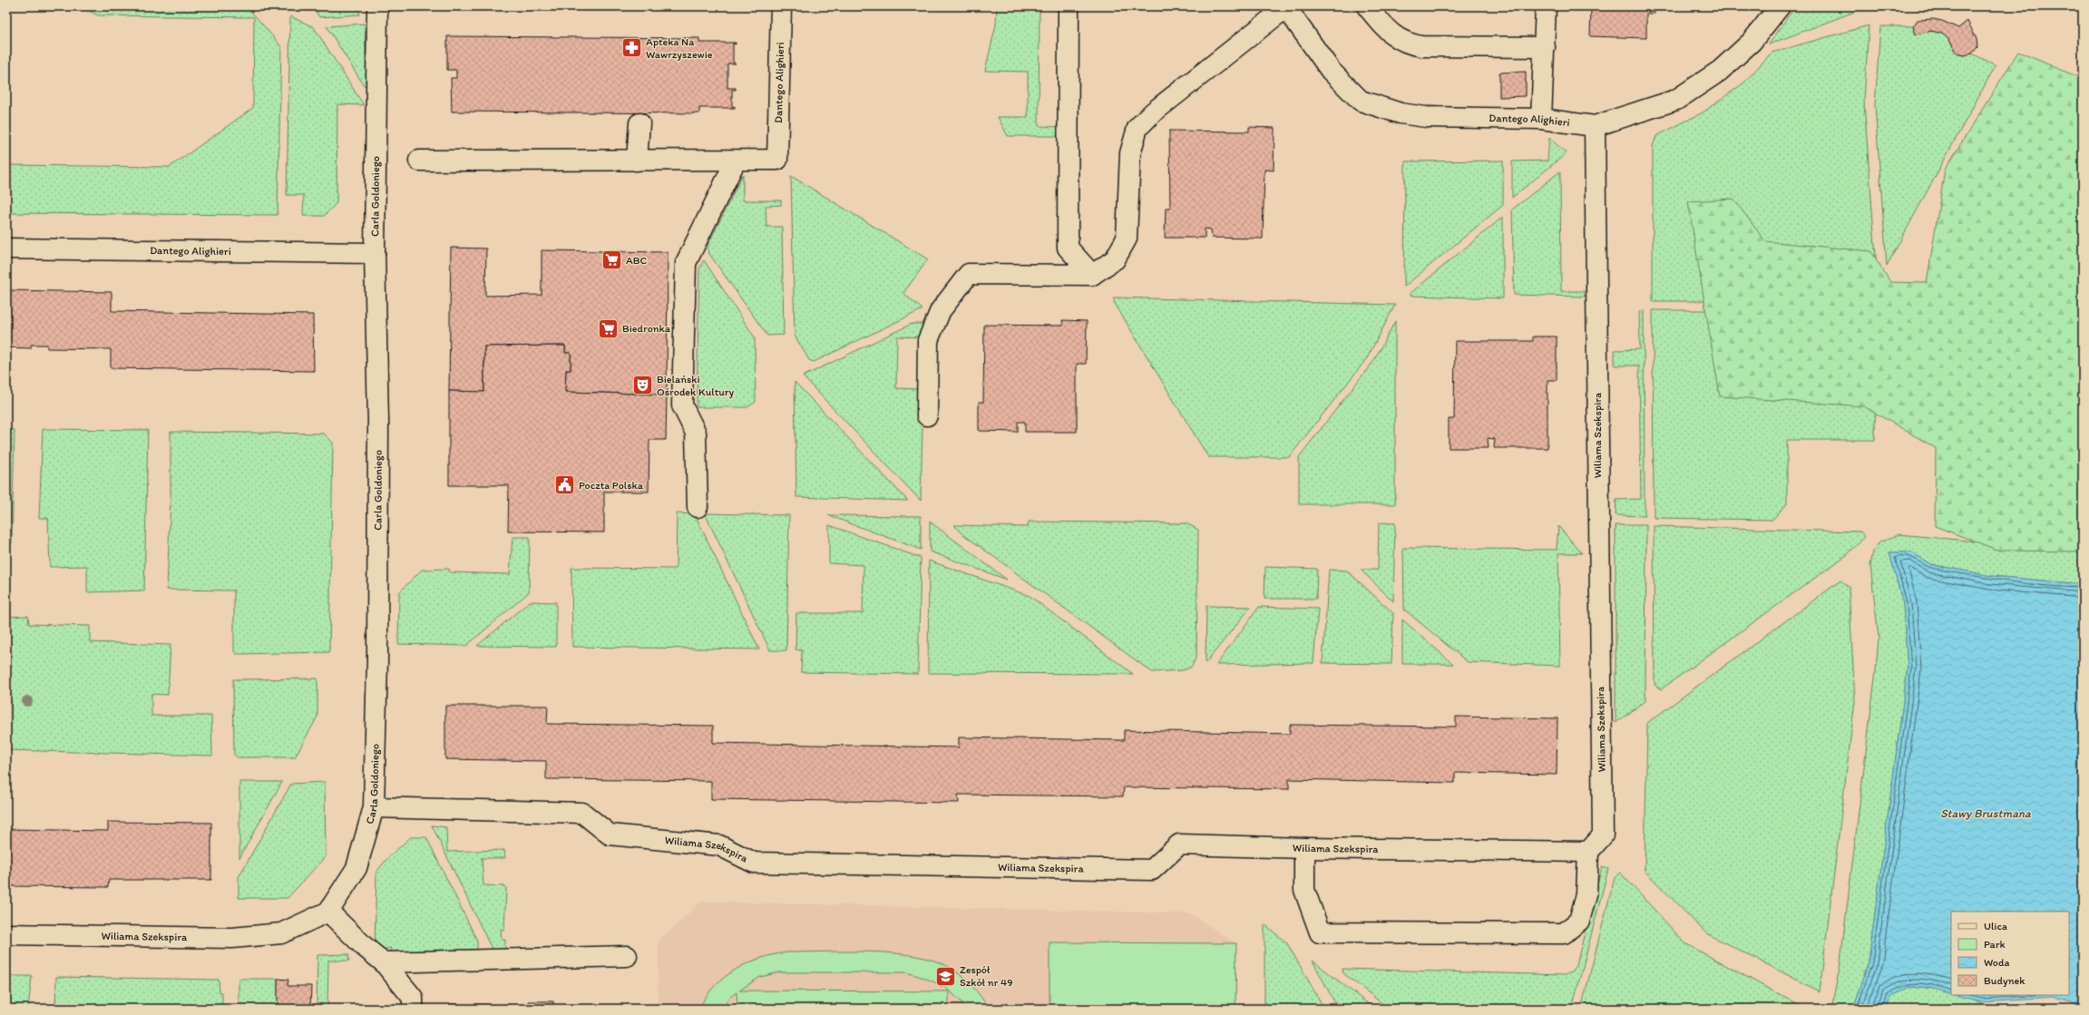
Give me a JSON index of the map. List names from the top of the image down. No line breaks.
{"streets":{"street":["Dantego Alighieri","Carla Goldoniego","Wiliama Szekspira"]},"crossings":[["Dantego Alighieri","Carla Goldoniego"],["Dantego Alighieri","Wiliama Szekspira"],["Carla Goldoniego","Wiliama Szekspira"]],"water":["Stawy Brustmana"],"places":{"pharmacy":["Apteka Na Wawrzyszewie"],"supermarket":["ABC","Biedronka"],"theatre":["Bielański Ośrodek Kultury"],"public building":["Poczta Polska"],"school or university":["Zespół Szkół nr 49"]},"legend":["Ulica","Park","Woda","Budynek"]}
